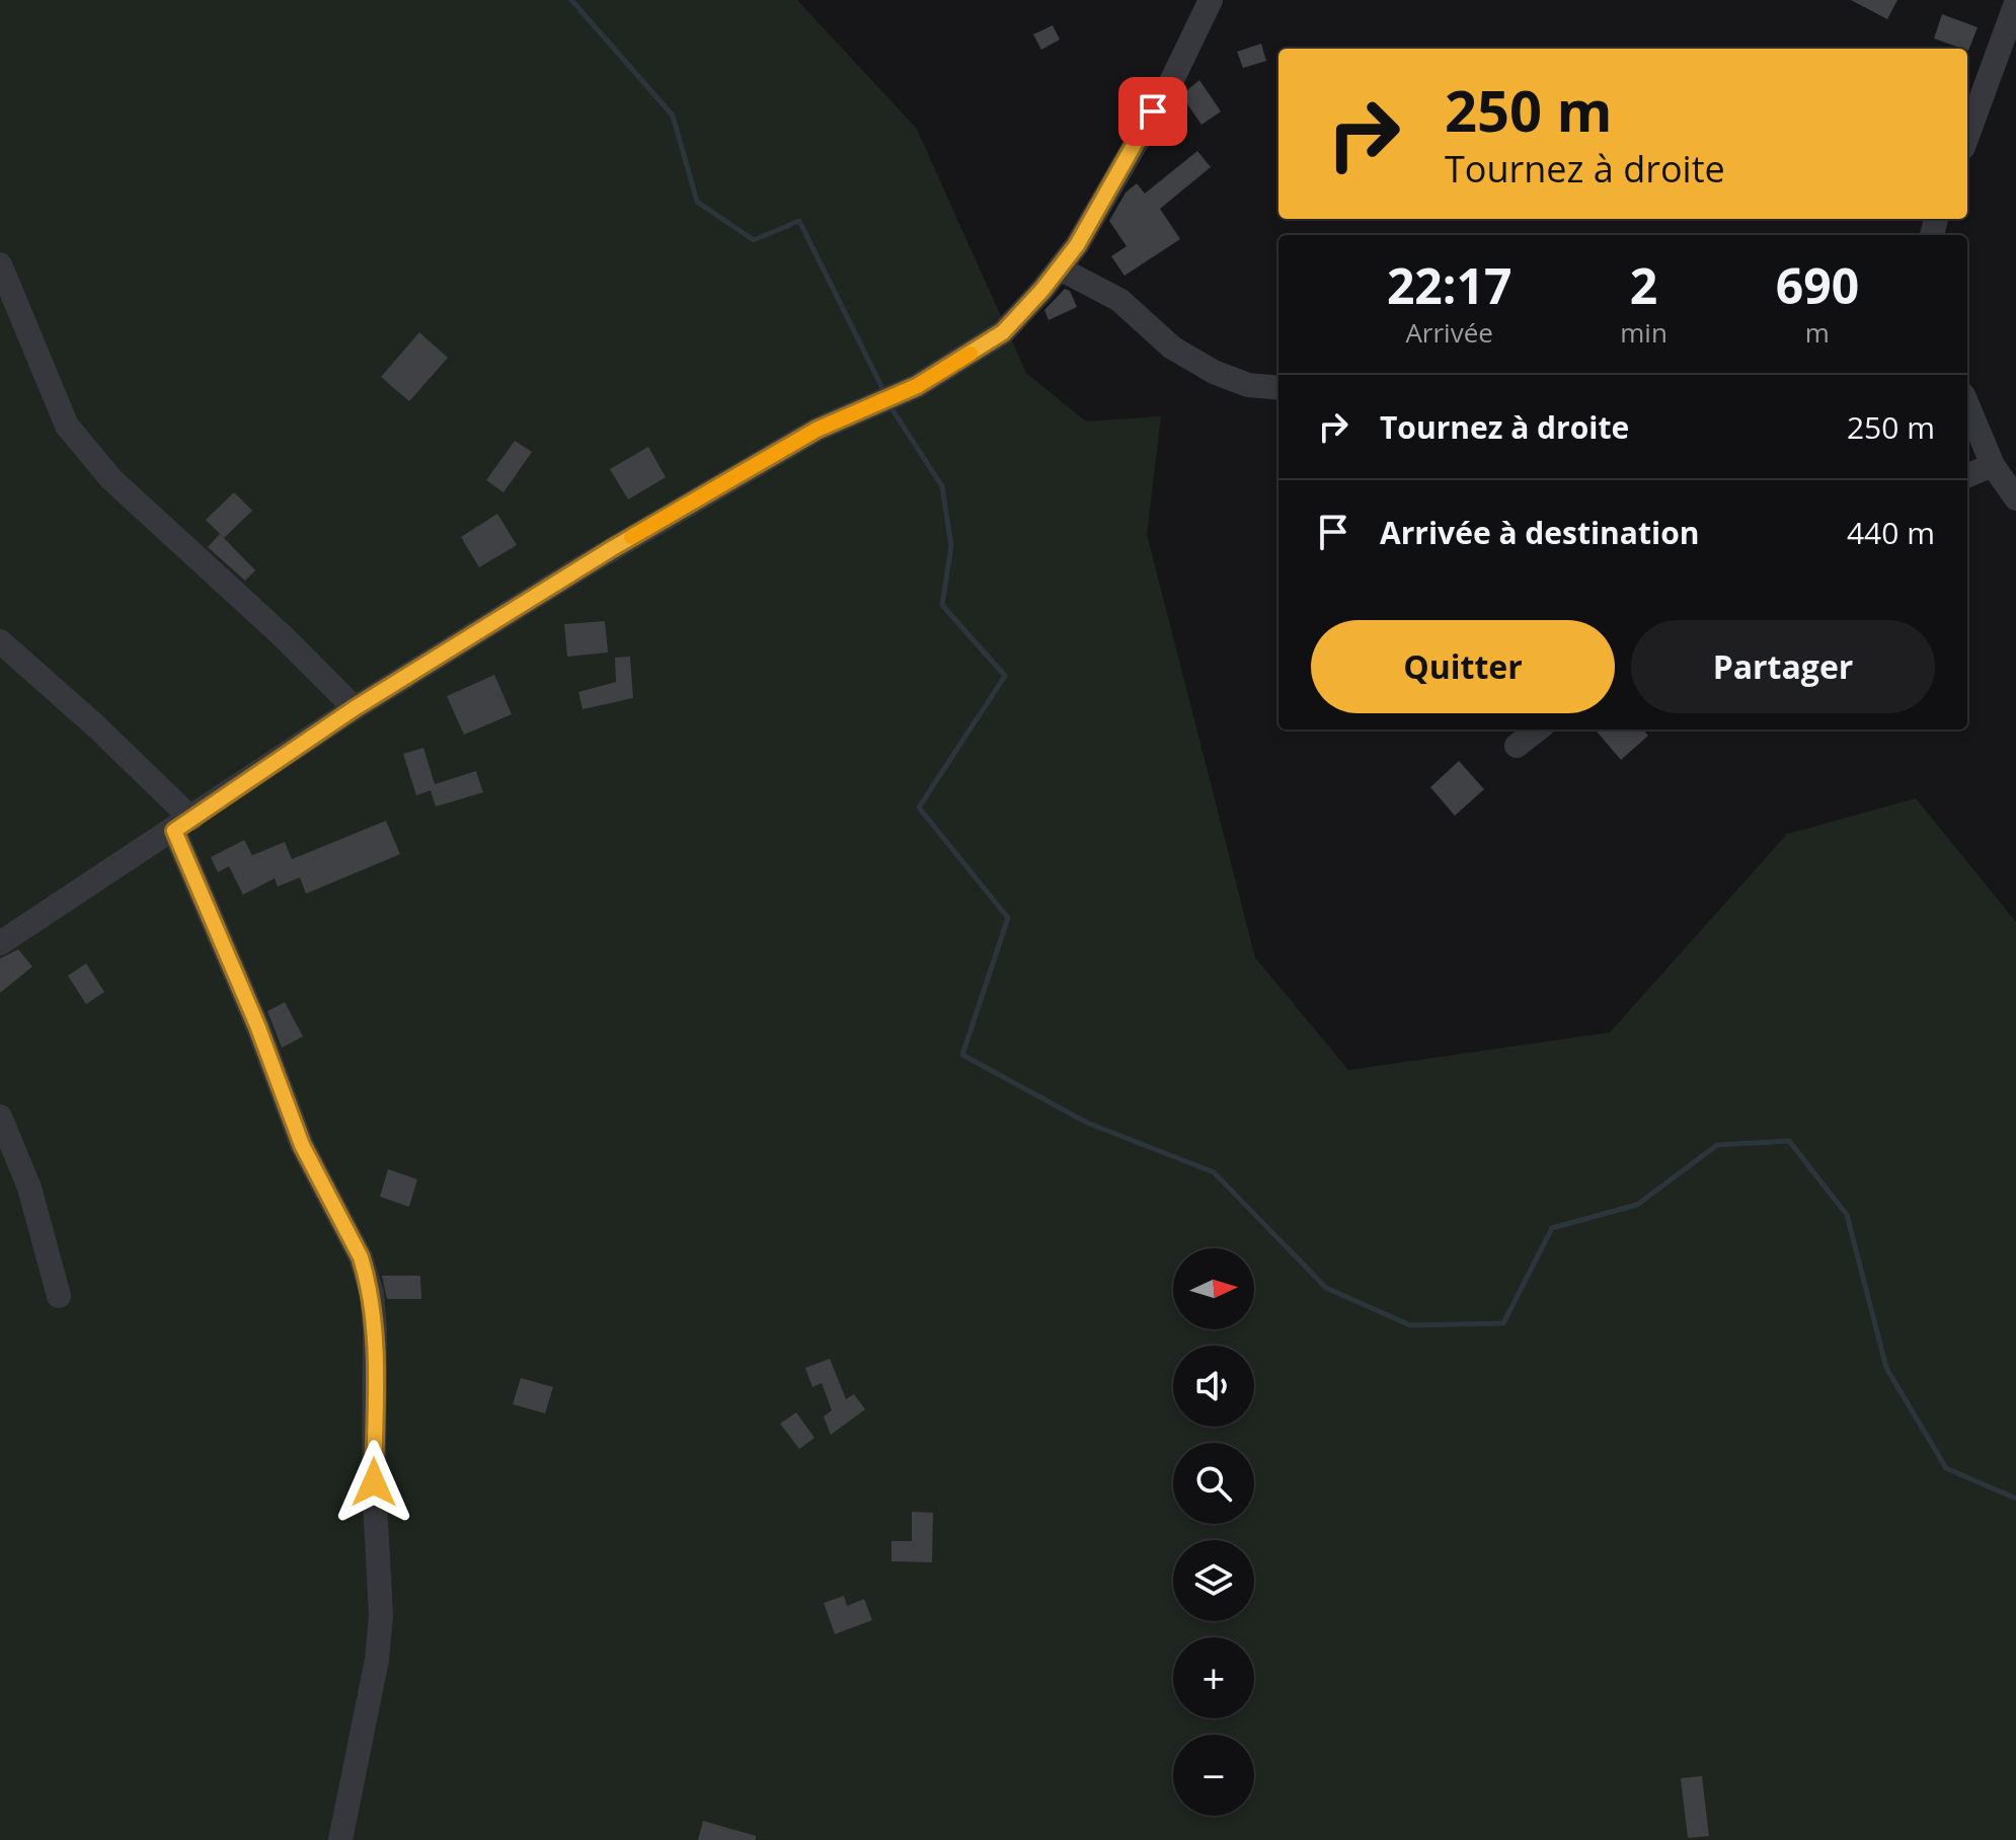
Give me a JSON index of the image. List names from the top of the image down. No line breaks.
{"north":"right","page":{"turn":["250 m","Tournez à droite"],"eta":["22:17","Arrivée","2","min","690","m"],"list":[{"name":"Tournez à droite","value":"250 m"},{"name":"Arrivée à destination","value":"440 m"}],"buttons":["Quitter","Partager"],"map_buttons":["+","−"]}}
